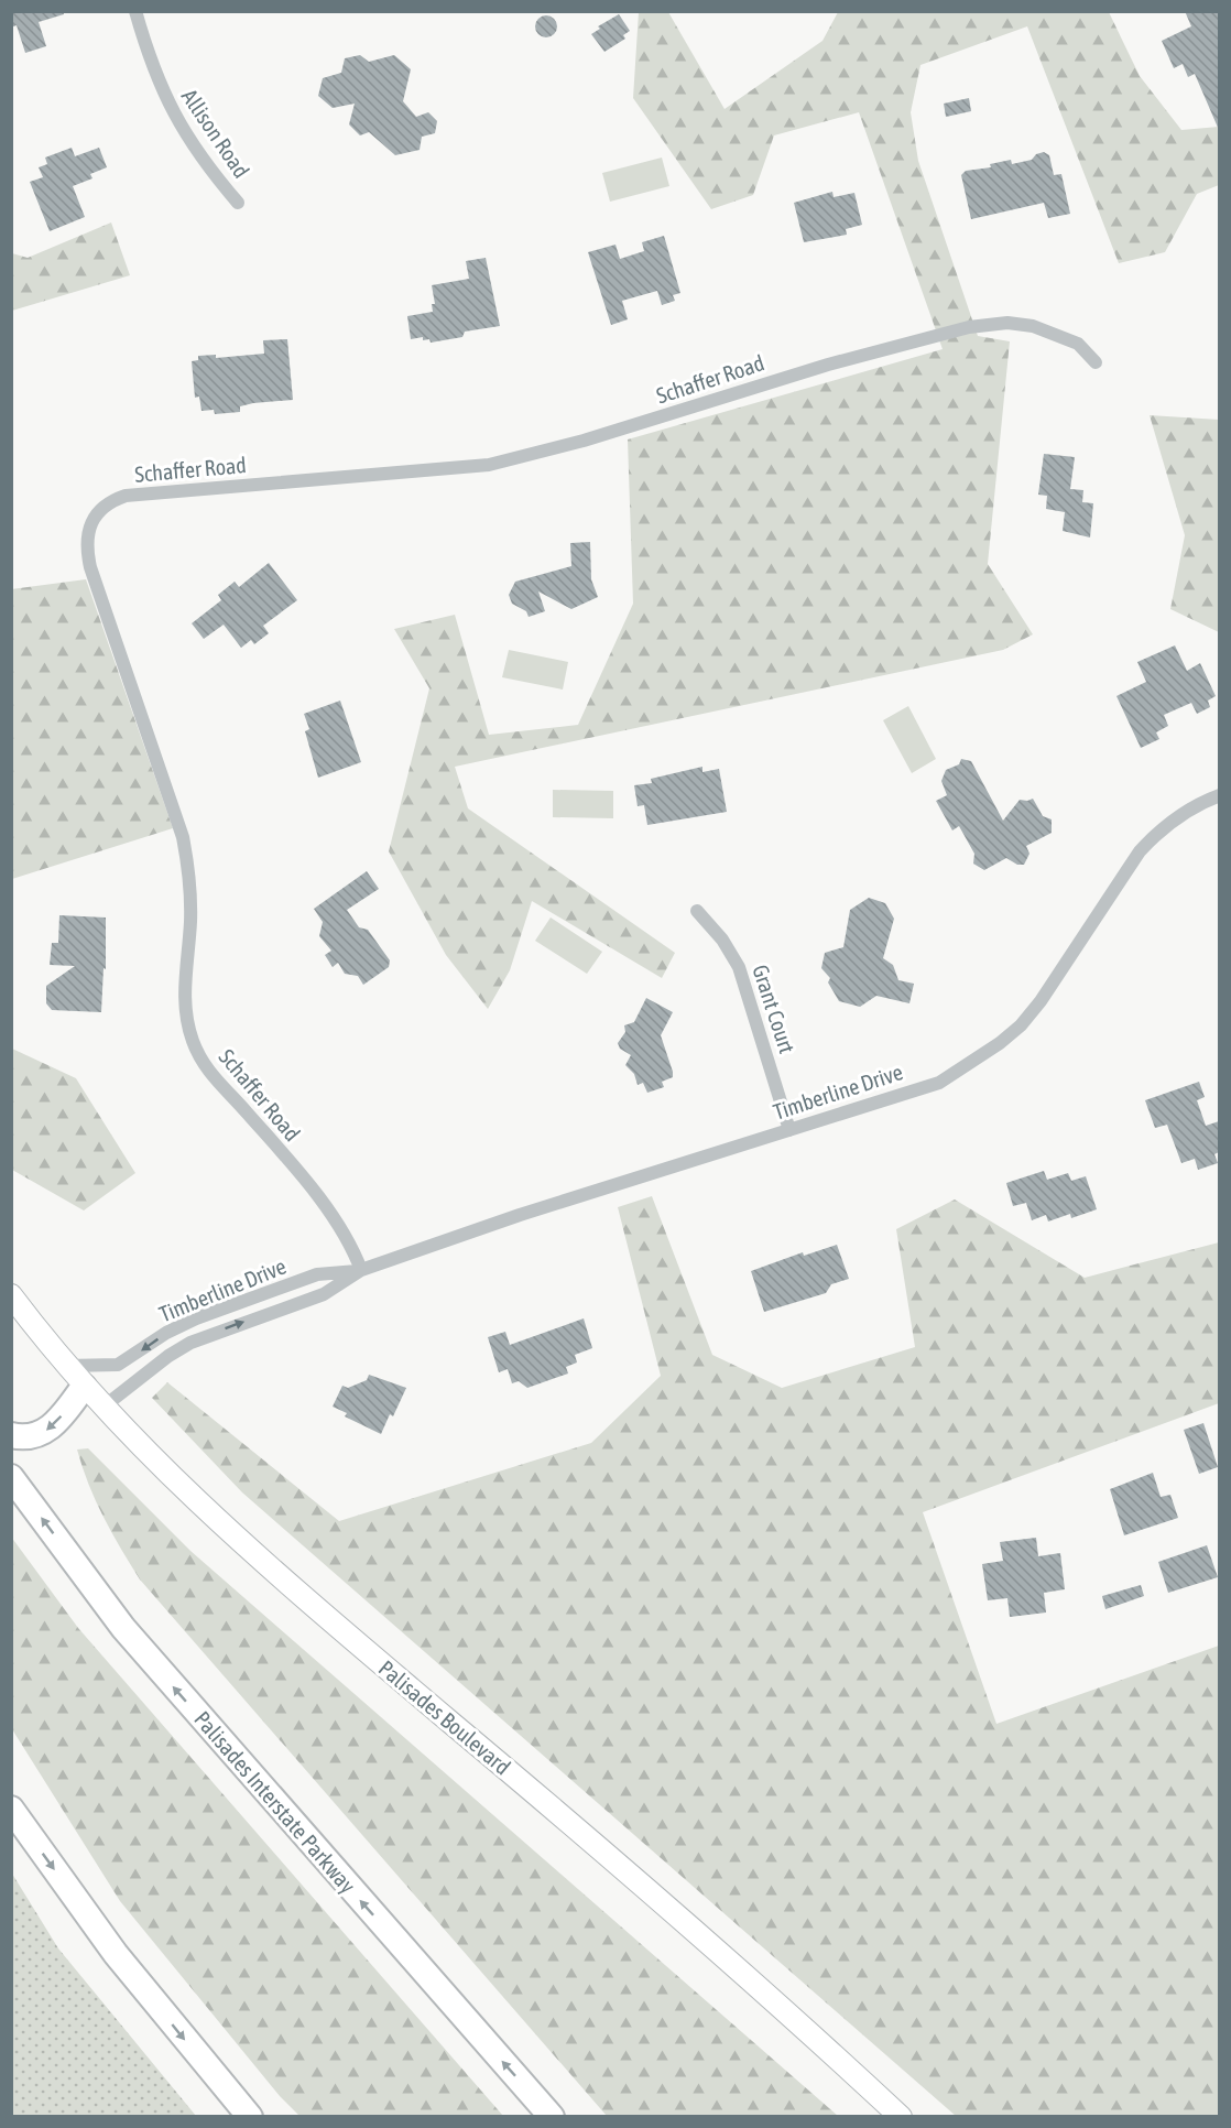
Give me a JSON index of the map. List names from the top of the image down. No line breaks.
{"streets":{"highway":["Palisades Interstate Parkway"],"main road":["Palisades Boulevard"],"street":["Allison Road","Schaffer Road","Grant Court","Timberline Drive"]},"crossings":[["Schaffer Road","Timberline Drive"],["Grant Court","Timberline Drive"],["Timberline Drive","Palisades Boulevard"]]}
